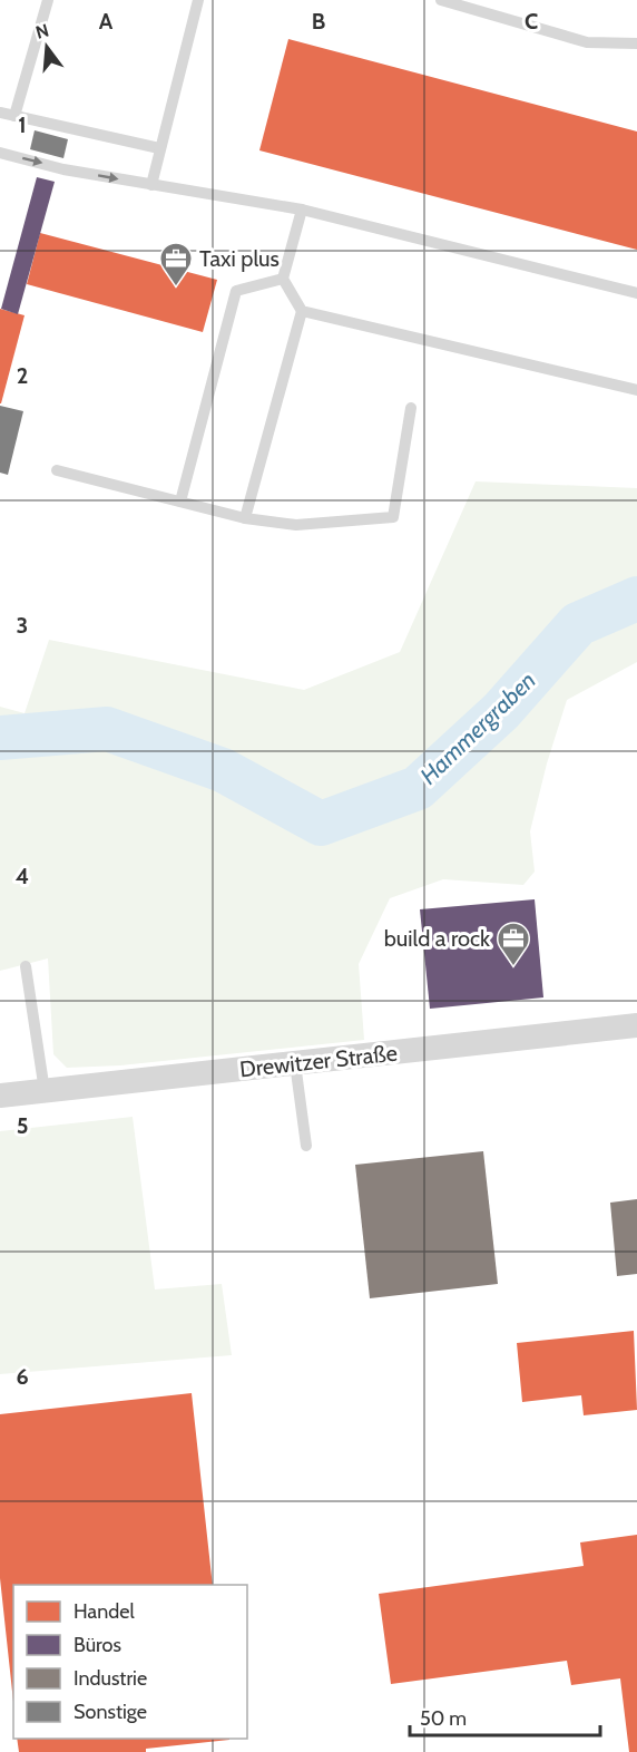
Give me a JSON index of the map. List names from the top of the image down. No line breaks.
{"streets":{"street":["Drewitzer Straße"]},"water":["Hammergraben"],"places":{"office":["Taxi plus","build a rock"]},"legend":["Handel","Büros","Industrie","Sonstige"],"scale_bar":"50 m","north":"top","grid":{"columns":["A","B","C"],"rows":["1","2","3","4","5","6"]}}
